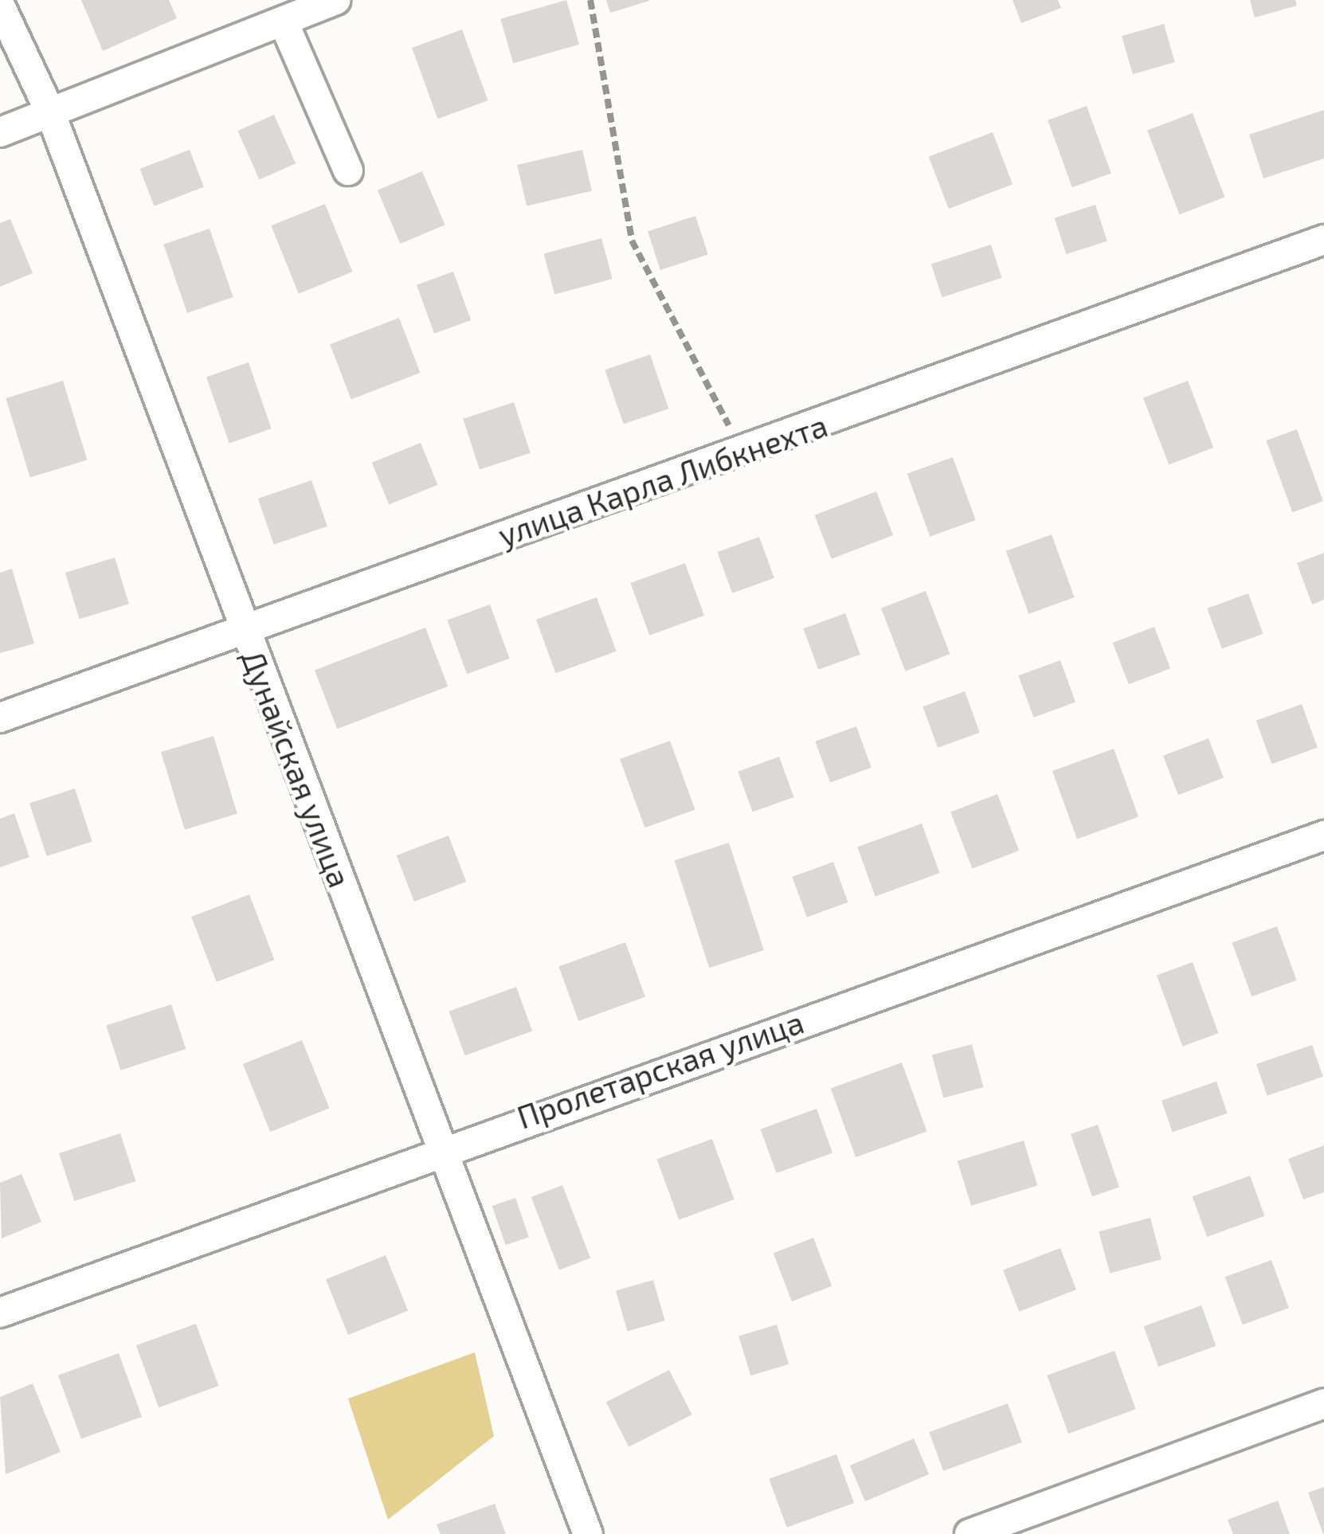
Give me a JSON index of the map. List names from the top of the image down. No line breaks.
{"streets":{"street":["улица Карла Либкнехта","Дунайская улица","Пролетарская улица"]},"crossings":[["улица Карла Либкнехта","Дунайская улица"],["Дунайская улица","Пролетарская улица"]]}
